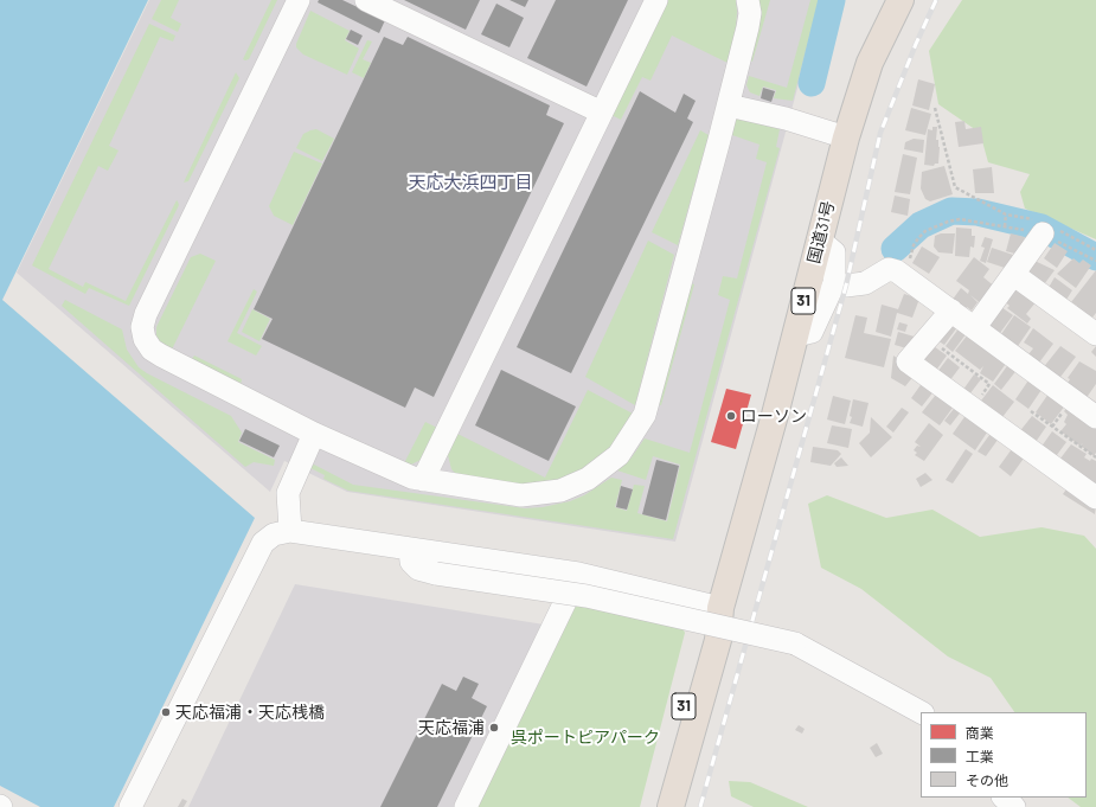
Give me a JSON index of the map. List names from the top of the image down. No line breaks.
{"streets":{"highway":["国道31号","31"]},"districts":["天応大浜四丁目"],"parks":["呉ポートピアパーク"],"places":["ローソン","天応福浦・天応桟橋","天応福浦"],"legend":["商業","工業","その他"]}
